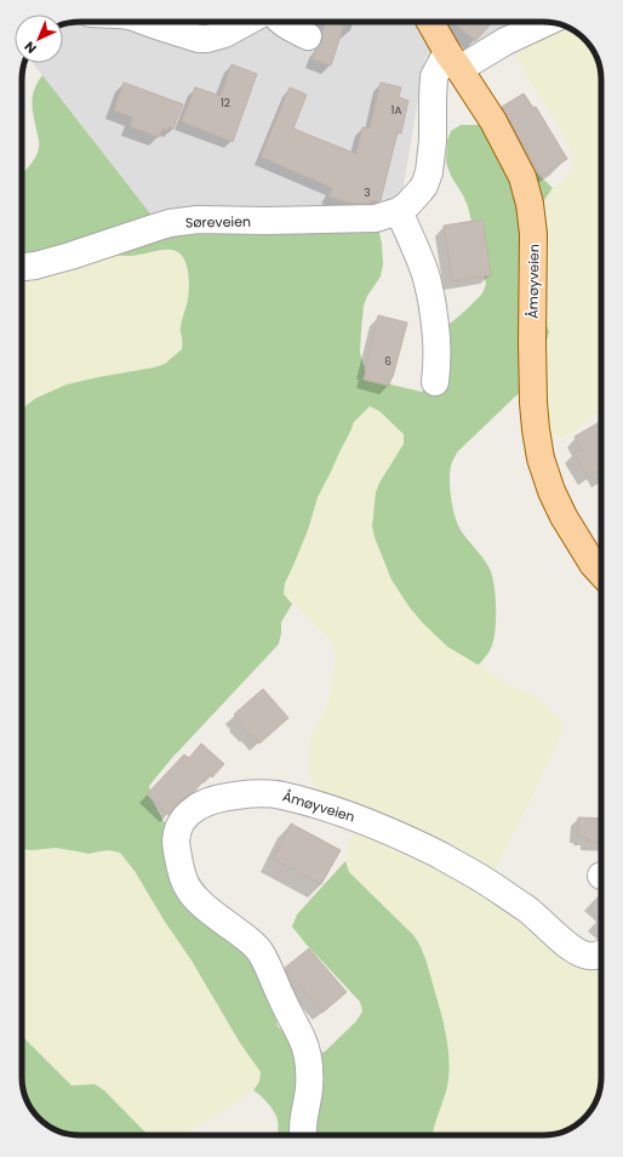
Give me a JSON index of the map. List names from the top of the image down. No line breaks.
{"streets":{"main road":["Åmøyveien"],"street":["Søreveien"]},"crossings":[["Søreveien","Åmøyveien"]],"house_numbers":["12","1A","3","6"],"north":"bottom left"}
